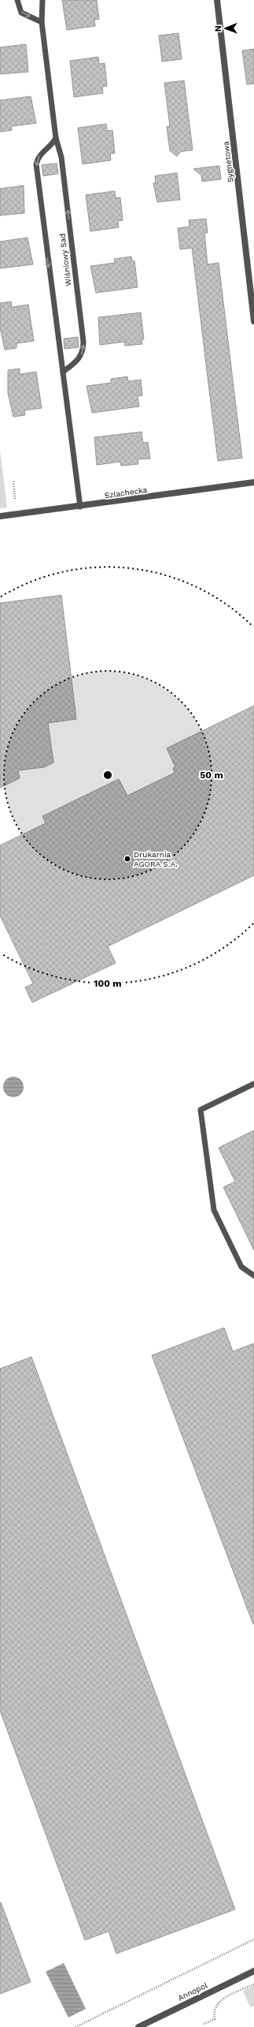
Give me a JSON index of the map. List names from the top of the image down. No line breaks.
{"streets":{"street":["Sygnetowa","Szlachecka","Annopol"],"lane":["Wiśniowy Sad"]},"places":["Drukarnia AGORA S.A."],"north":"left","rings":["50 m","100 m"]}
